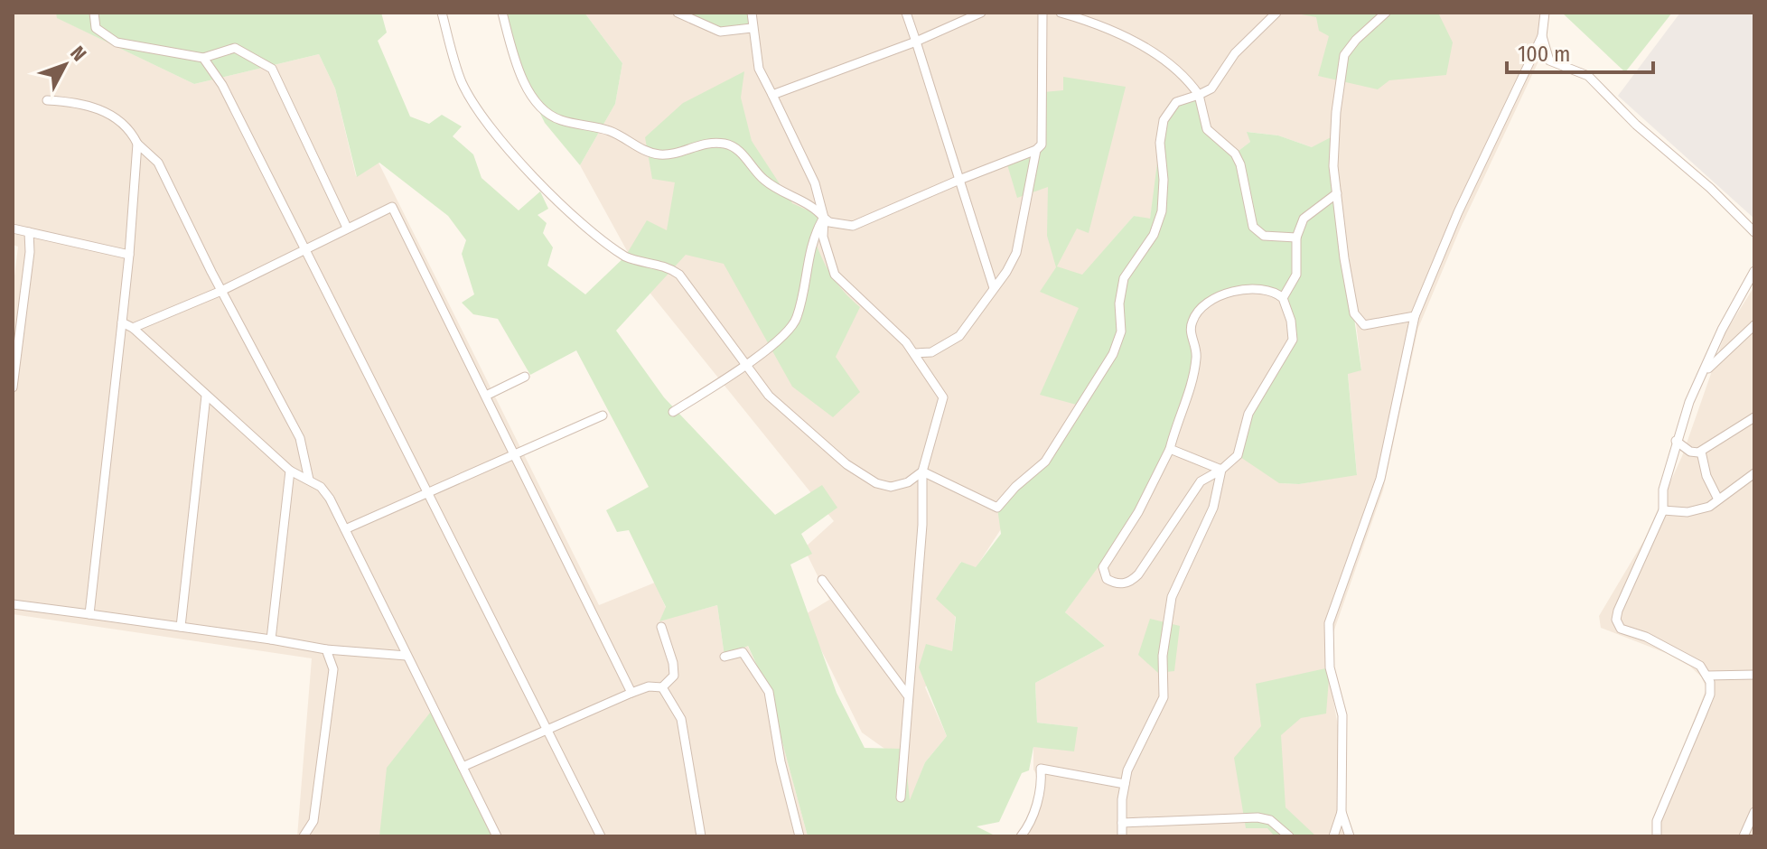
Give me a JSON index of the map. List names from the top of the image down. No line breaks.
{"scale_bar":"100 m","north":"top right"}
